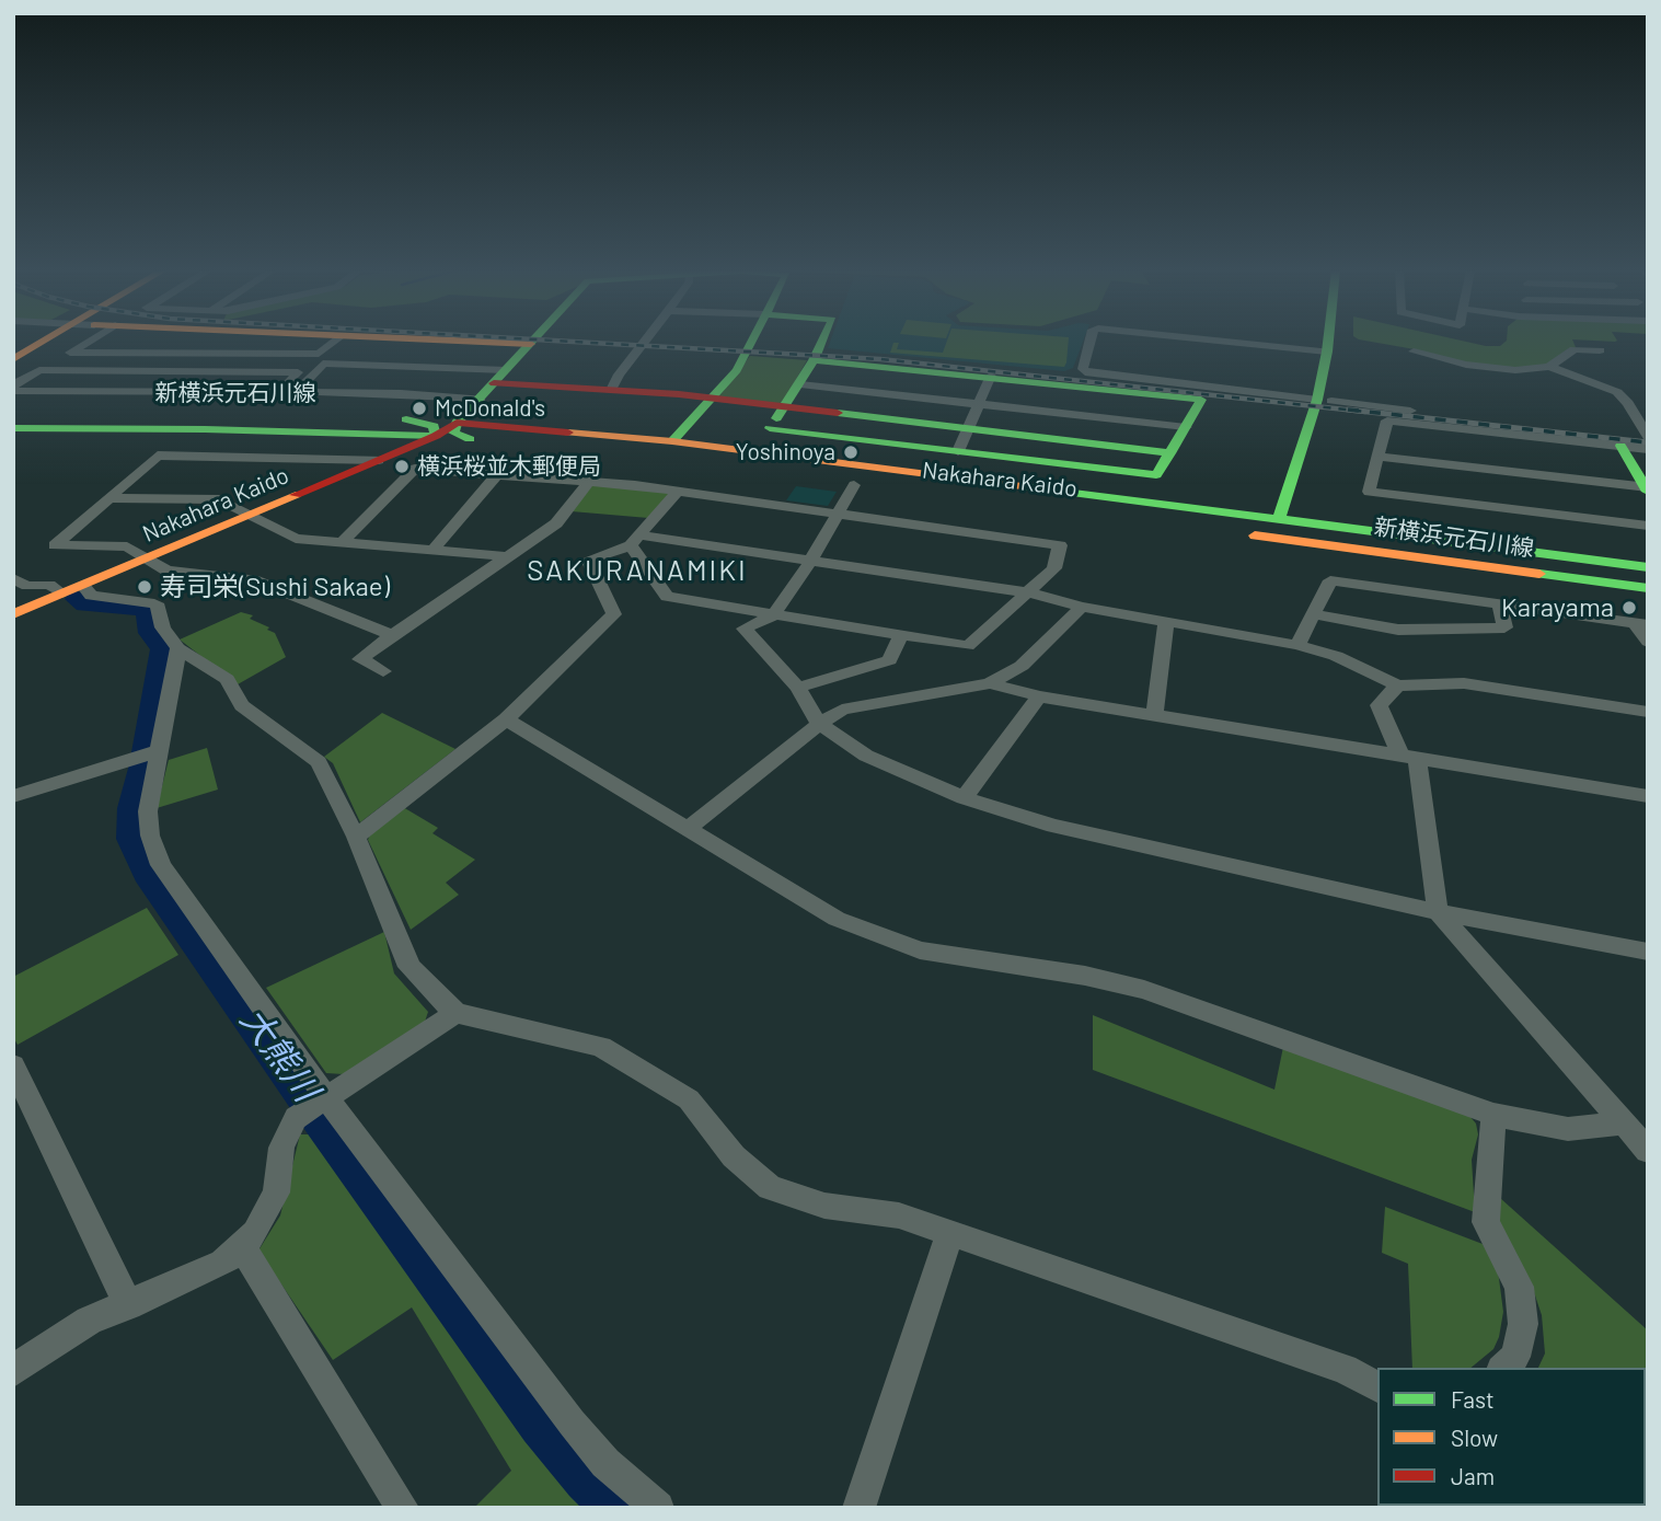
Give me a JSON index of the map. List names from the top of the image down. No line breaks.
{"streets":{"street":["新横浜元石川線","Nakahara Kaido"]},"crossings":[["新横浜元石川線","Nakahara Kaido"]],"districts":["SAKURANAMIKI"],"water":["大熊川"],"places":["McDonald's","Yoshinoya","横浜桜並木郵便局","寿司栄(Sushi Sakae)","Karayama"],"legend":["Fast","Slow","Jam"]}
